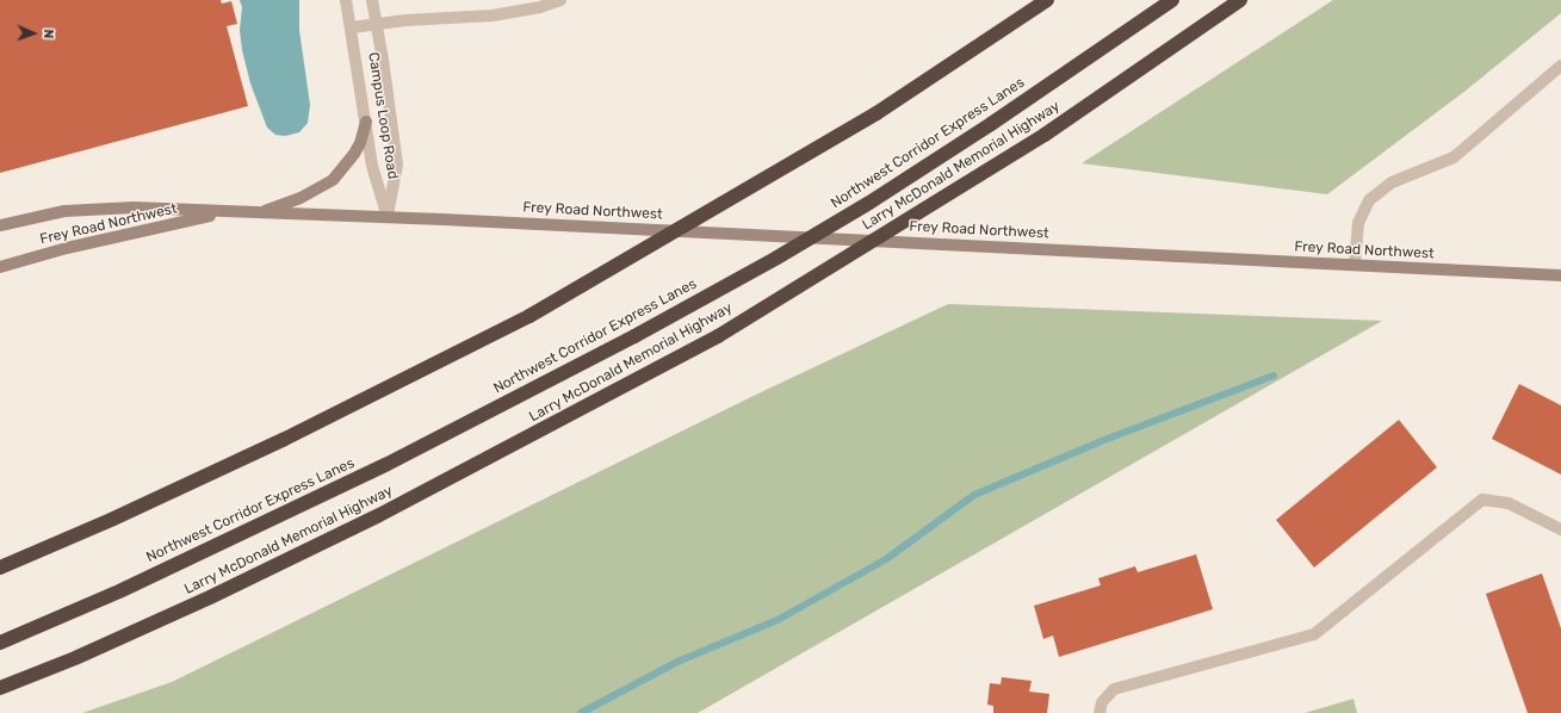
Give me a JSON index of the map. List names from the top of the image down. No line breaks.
{"streets":{"highway":["Northwest Corridor Express Lanes","Larry McDonald Memorial Highway"],"main road":["Frey Road Northwest"],"street":["Campus Loop Road"]},"crossings":[["Campus Loop Road","Frey Road Northwest"]],"north":"right"}
